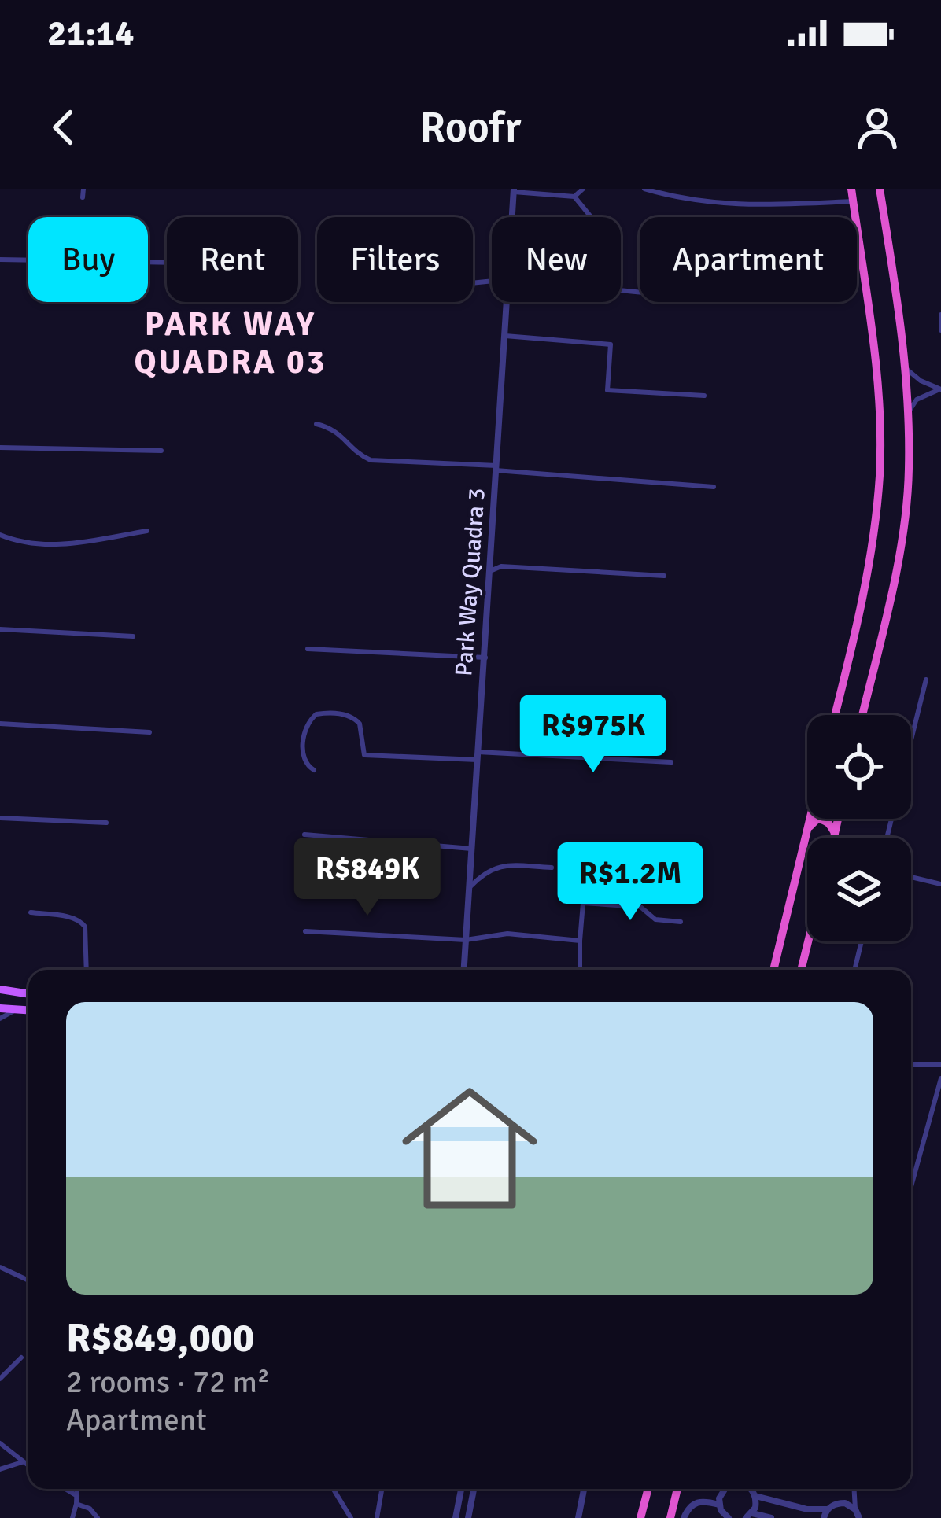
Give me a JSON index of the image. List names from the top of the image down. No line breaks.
{"streets":{"street":["Park Way Quadra 3"]},"districts":["PARK WAY QUADRA 03"],"page":{"status":"21:14","header":"Roofr","chip":["Buy","Rent","Filters","New","Apartment"],"price":["R$975K","R$849K","R$1.2M"],"list":[{"name":"R$849,000","note":"2 rooms · 72 m² · Apartment"}]}}
